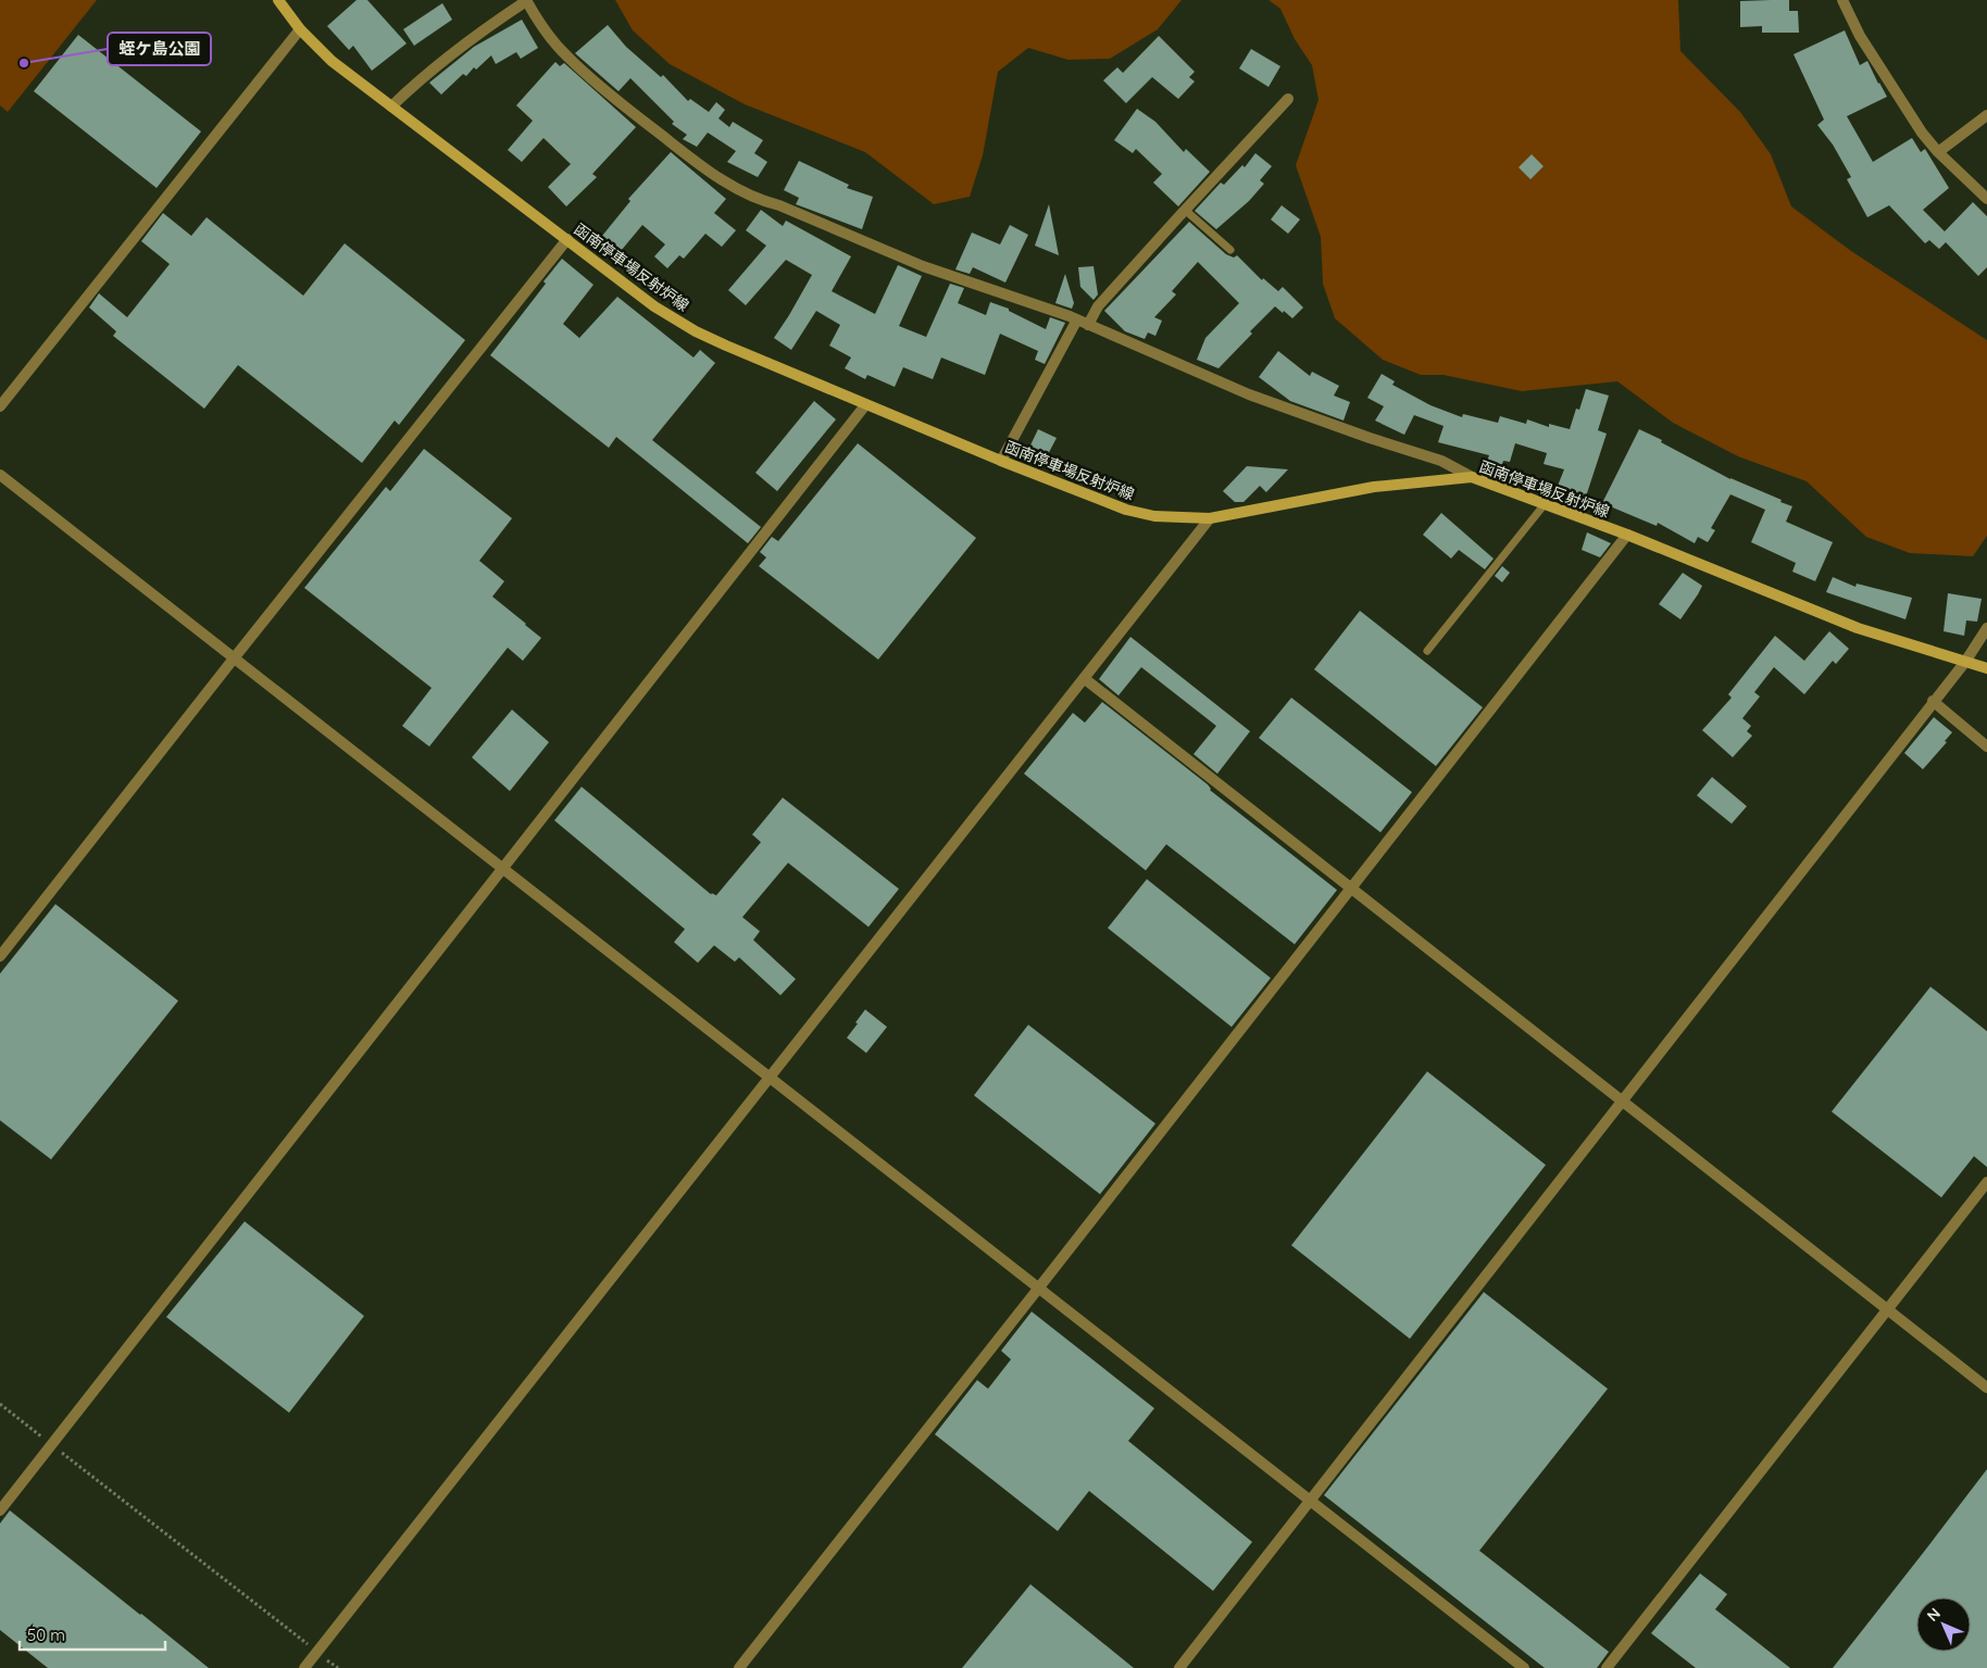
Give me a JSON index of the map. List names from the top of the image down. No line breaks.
{"streets":{"main road":["函南停車場反射炉線"]},"places":["蛭ケ島公園"],"scale_bar":"50 m","north":"top left"}
